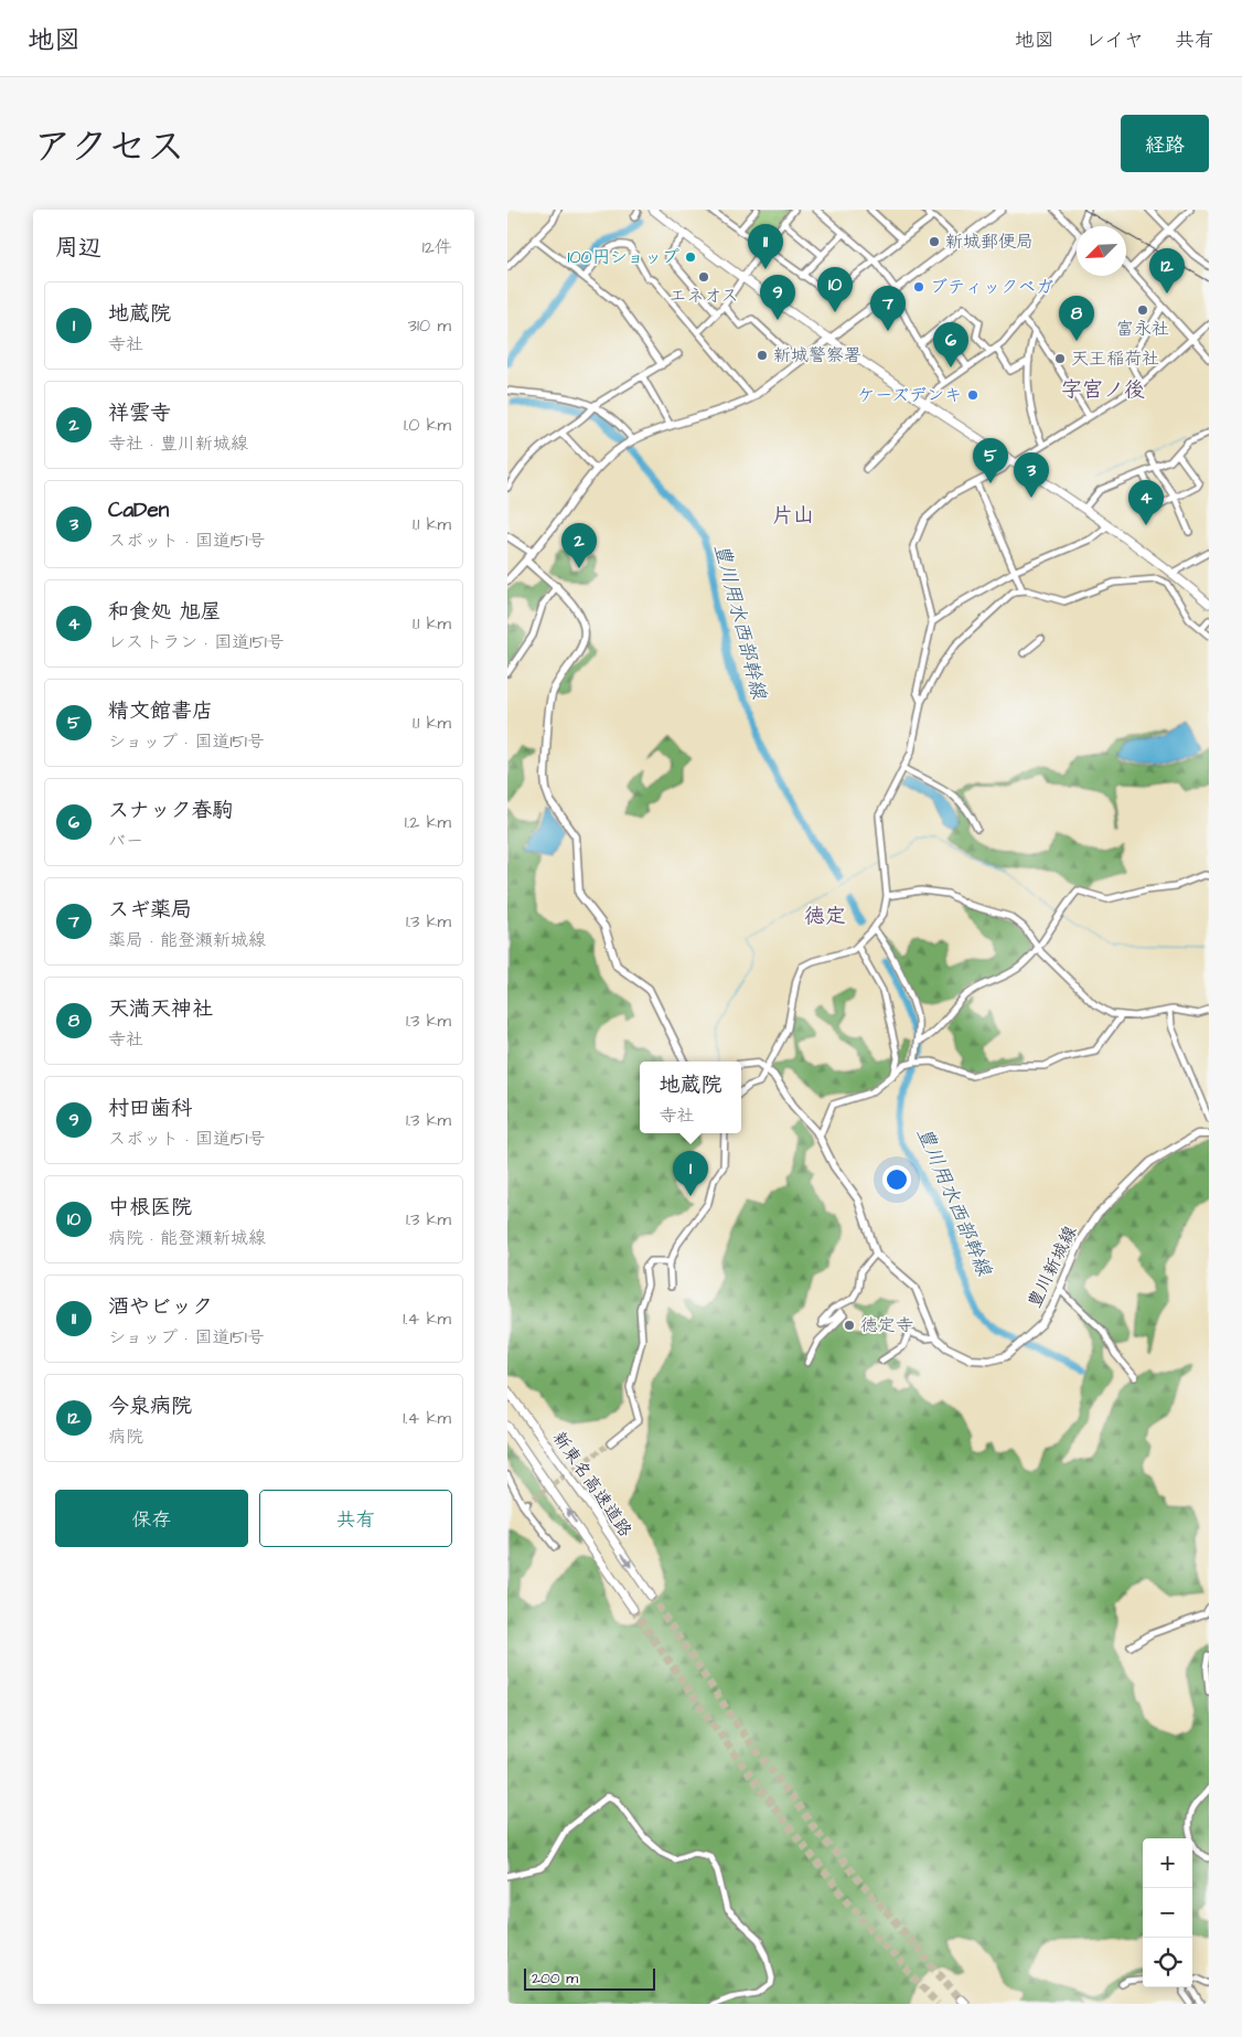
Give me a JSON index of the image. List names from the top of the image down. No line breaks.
{"streets":{"highway":["新東名高速道路"],"main road":["豊川新城線"]},"districts":["字宮ノ後","片山","徳定"],"water":["豊川用水西部幹線"],"places":["新城郵便局","100円ショップ","エネオス","ブティックベガ","富永社","新城警察署","天王稲荷社","ケーズデンキ","徳定寺"],"scale_bar":"200 m","north":"bottom left","page":{"header":"地図","nav":["地図","レイヤ","共有"],"title":"アクセス","buttons":["経路",["保存","共有"]],"heading":["周辺","12件"],"pins":["11","12","10","9","7","8","6","5","3","4","2","1"],"list":[{"mark":"1","name":"地蔵院","note":"寺社","value":"310 m"},{"mark":"2","name":"祥雲寺","note":"寺社 · 豊川新城線","value":"1.0 km"},{"mark":"3","name":"CaDen","note":"スポット · 国道151号","value":"1.1 km"},{"mark":"4","name":"和食処 旭屋","note":"レストラン · 国道151号","value":"1.1 km"},{"mark":"5","name":"精文館書店","note":"ショップ · 国道151号","value":"1.1 km"},{"mark":"6","name":"スナック春駒","note":"バー","value":"1.2 km"},{"mark":"7","name":"スギ薬局","note":"薬局 · 能登瀬新城線","value":"1.3 km"},{"mark":"8","name":"天満天神社","note":"寺社","value":"1.3 km"},{"mark":"9","name":"村田歯科","note":"スポット · 国道151号","value":"1.3 km"},{"mark":"10","name":"中根医院","note":"病院 · 能登瀬新城線","value":"1.3 km"},{"mark":"11","name":"酒やビック","note":"ショップ · 国道151号","value":"1.4 km"},{"mark":"12","name":"今泉病院","note":"病院","value":"1.4 km"}],"popup":["地蔵院","寺社"],"map_buttons":["+","−"],"scale":"200 m"}}
